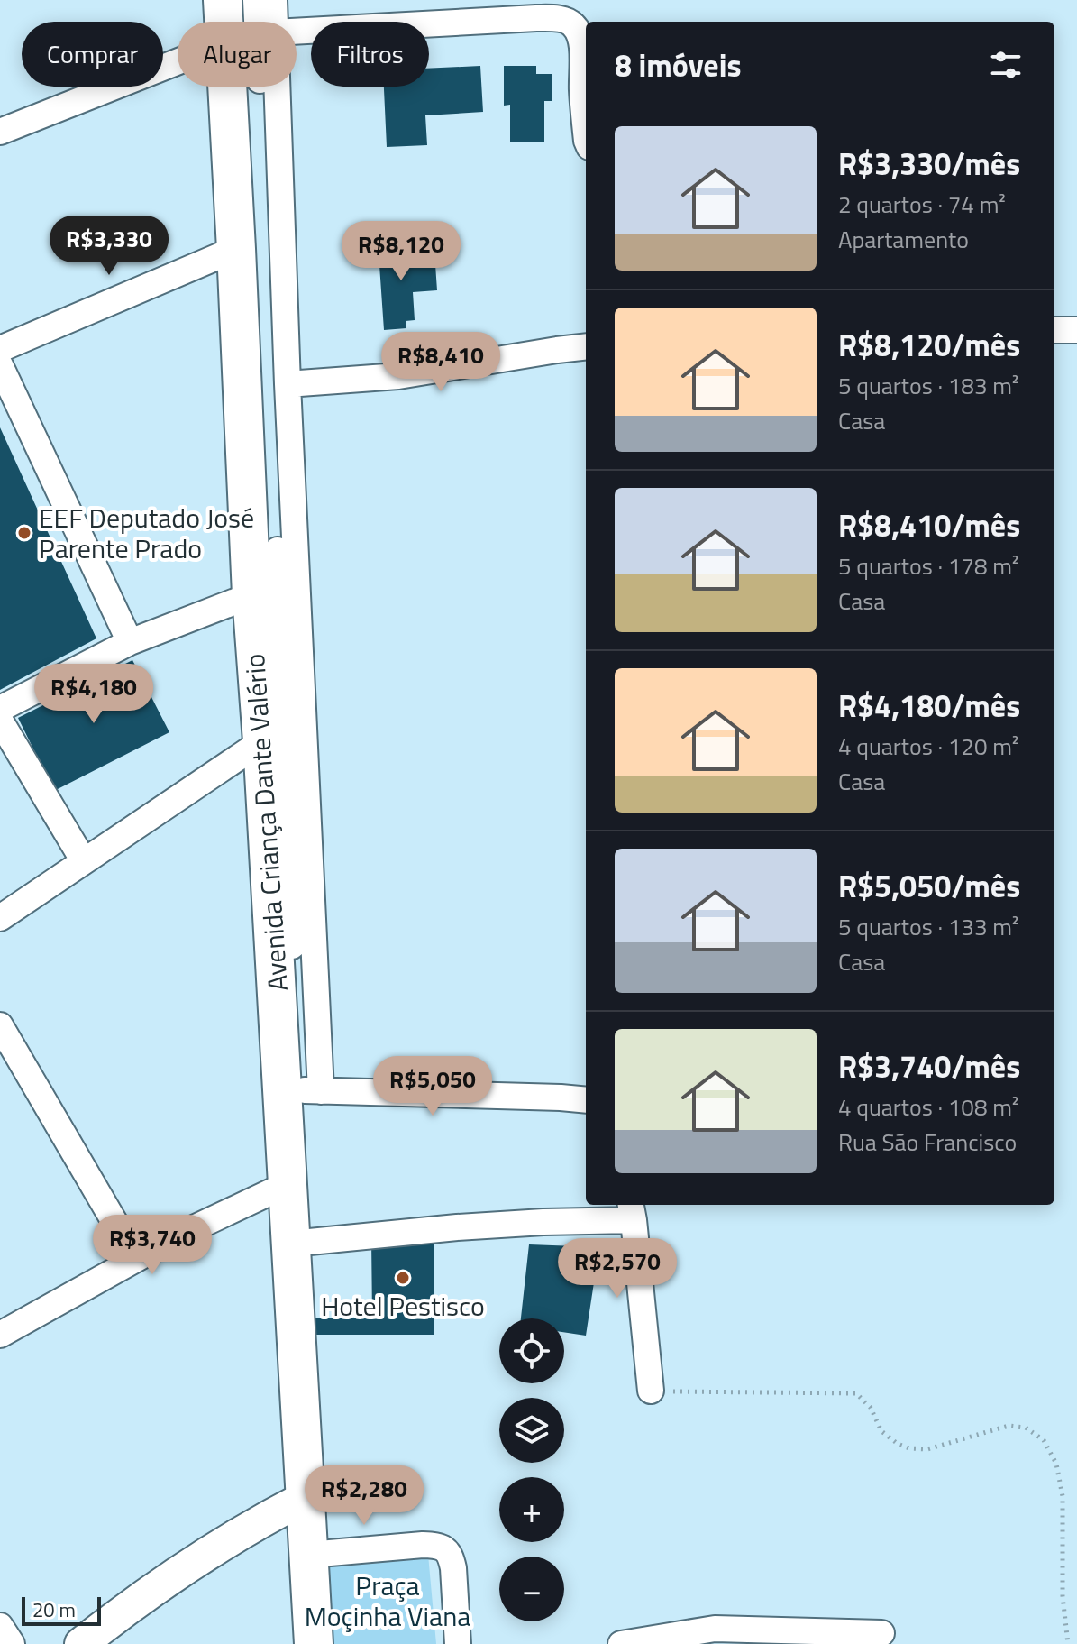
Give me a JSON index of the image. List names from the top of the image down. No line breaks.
{"streets":{"highway":["Avenida Criança Dante Valério"]},"parks":["Praça Moçinha Viana"],"places":["EEF Deputado José Parente Prado","Hotel Pestisco"],"scale_bar":"20 m","page":{"chip":["Comprar","Alugar","Filtros"],"heading":"8 imóveis","list":[{"name":"R$3,330/mês","note":"2 quartos · 74 m² · Apartamento"},{"name":"R$8,120/mês","note":"5 quartos · 183 m² · Casa"},{"name":"R$8,410/mês","note":"5 quartos · 178 m² · Casa"},{"name":"R$4,180/mês","note":"4 quartos · 120 m² · Casa"},{"name":"R$5,050/mês","note":"5 quartos · 133 m² · Casa"},{"name":"R$3,740/mês","note":"4 quartos · 108 m² · Rua São Francisco"}],"price":["R$3,330","R$8,120","R$8,410","R$4,180","R$5,050","R$3,740","R$2,570","R$2,280"],"map_buttons":["+","−"],"scale":"20 m"}}
